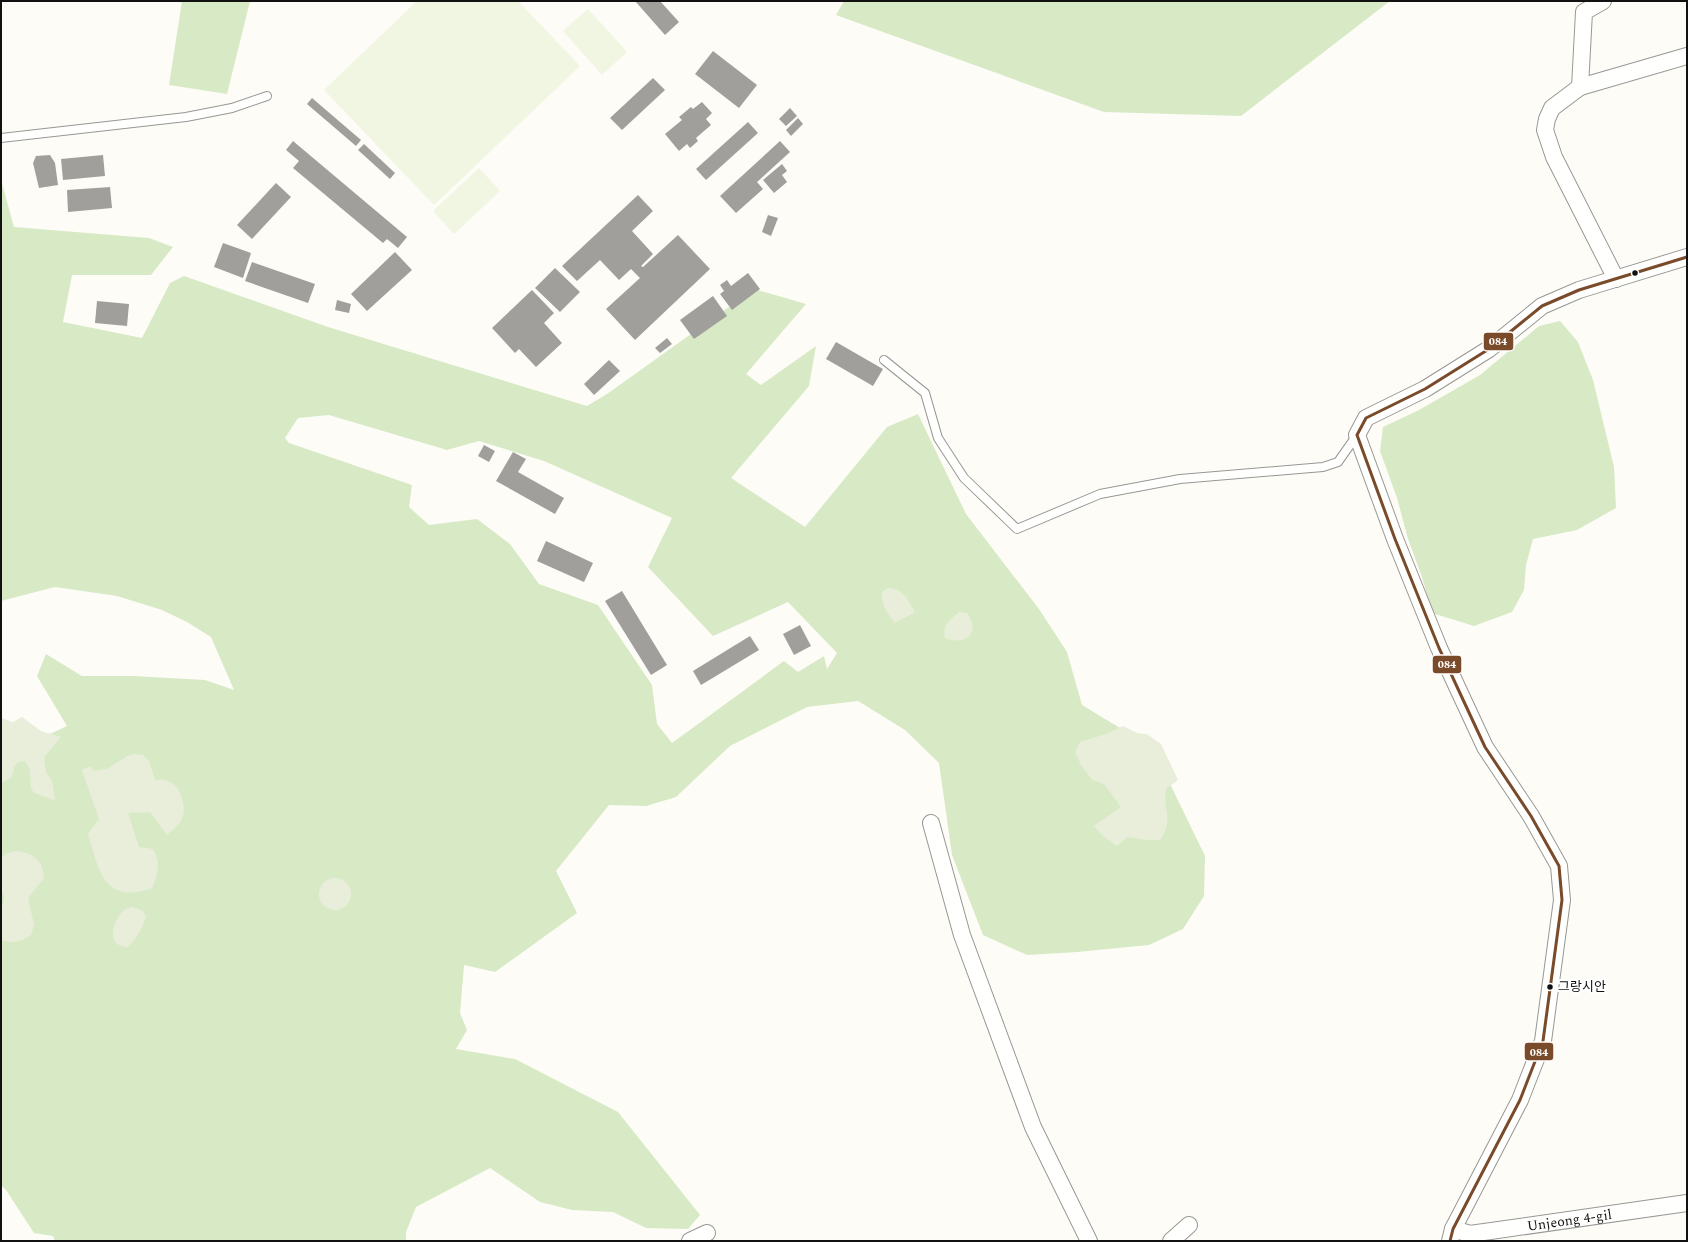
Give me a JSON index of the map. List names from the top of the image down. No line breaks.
{"streets":{"street":["Unjeong 4-gil"]},"places":["그랑시안"],"lines":["transit line 084"]}
